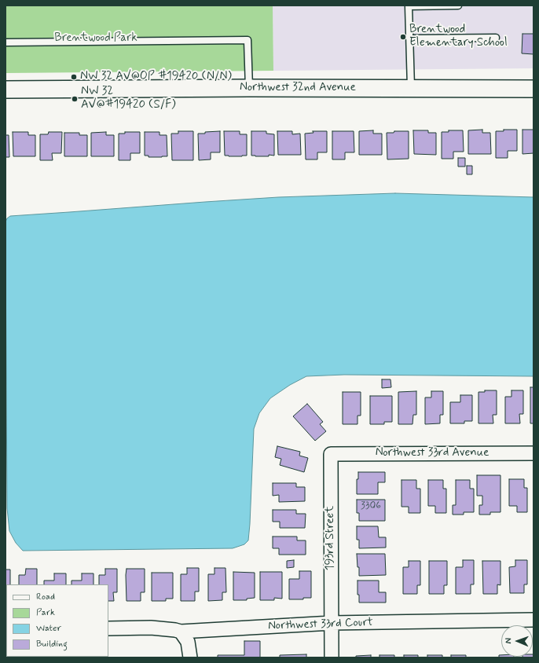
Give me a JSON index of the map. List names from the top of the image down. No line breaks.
{"streets":{"street":["Northwest 32nd Avenue","Northwest 33rd Avenue","193rd Street","Northwest 33rd Court"]},"crossings":[["Northwest 33rd Avenue","193rd Street"],["193rd Street","Northwest 33rd Court"]],"parks":["Brentwood Park"],"places":["Brentwood Elementary School","NW 32 AV@OP #19420 (N/N)","NW 32 AV@#19420 (S/F)"],"house_numbers":["3306"],"legend":["Road","Park","Water","Building"],"north":"left"}
